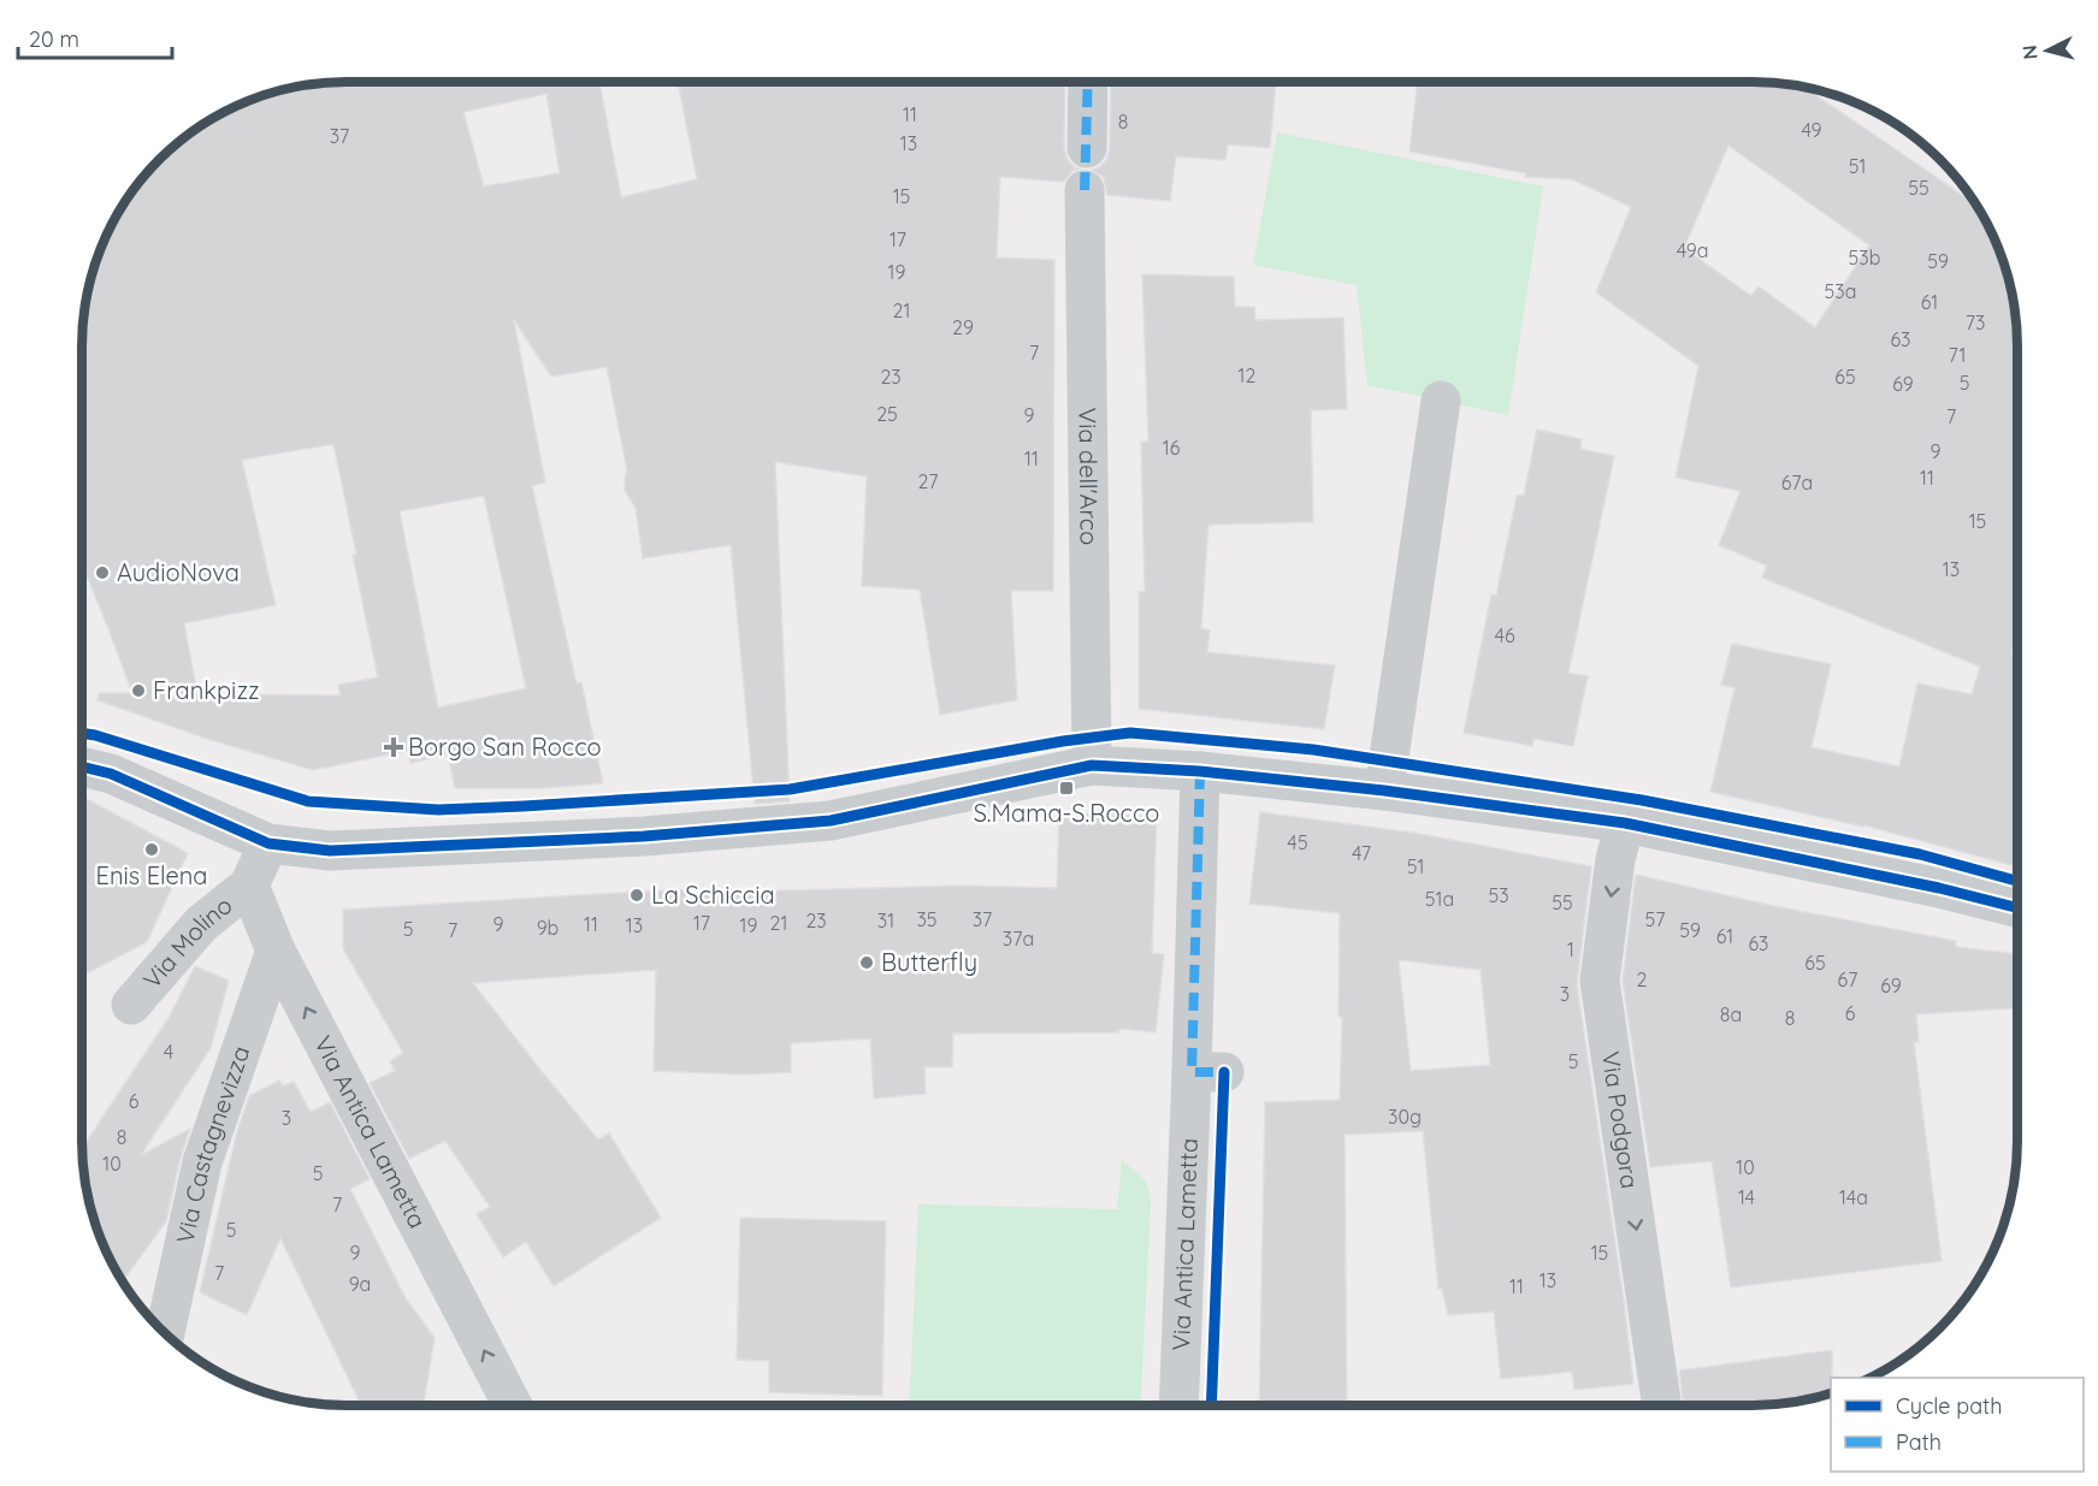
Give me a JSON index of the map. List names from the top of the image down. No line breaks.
{"streets":{"street":["Via dell'Arco","Via Molino","Via Podgora","Via Antica Lametta","Via Castagnevizza"]},"crossings":[["Via Molino","Via Antica Lametta"],["Via Antica Lametta","Via Castagnevizza"]],"one_way":["Via Podgora","Via Antica Lametta"],"places":{"other":["AudioNova","Frankpizz","Enis Elena","La Schiccia","Butterfly"],"health":["Borgo San Rocco"],"transit":["S.Mama-S.Rocco"]},"house_numbers":["11","8","49","37","13","51","55","15","17","49a","53b","59","19","53a","61","21","73","29","63","7","71","12","23","65","5","69","25","9","7","16","9","11","11","27","67a","15","13","46","45","47","51","53","51a","55","35","37","57","23","31","17","21","9","11","13","19","9b","5","7","59","61","37a","63","1","65","2","67","69","3","6","8a","8","4","5","6","30g","3","8","10","10","5","14","14a","7","5","9","15","7","13","9a","11"],"legend":["Cycle path","Path"],"scale_bar":"20 m","north":"left"}
